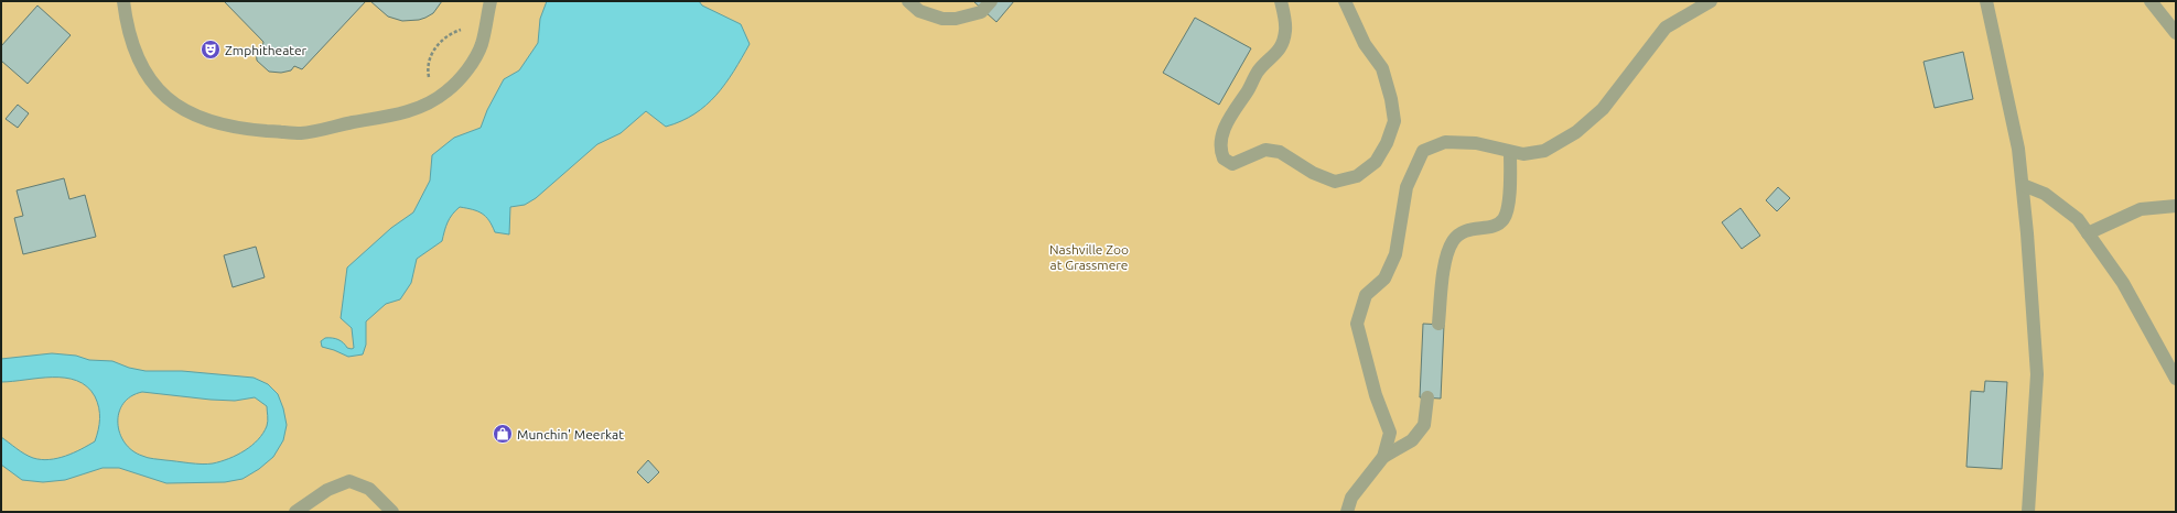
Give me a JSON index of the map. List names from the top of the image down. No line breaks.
{"parks":["Nashville Zoo at Grassmere"],"places":{"theatre":["Zmphitheater"],"shop":["Munchin' Meerkat"]}}
